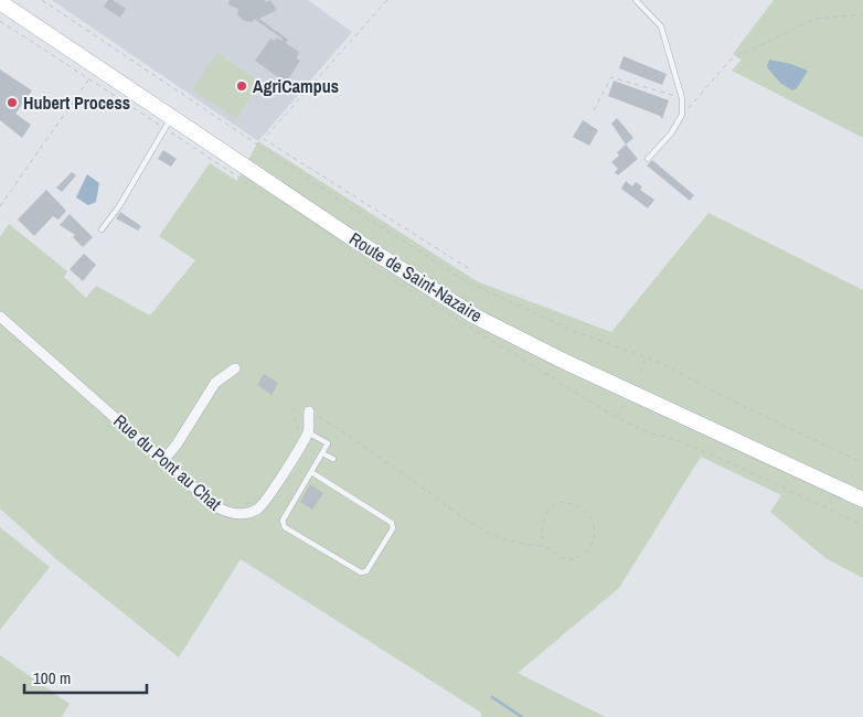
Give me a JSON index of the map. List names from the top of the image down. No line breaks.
{"streets":{"main road":["Route de Saint-Nazaire"],"street":["Rue du Pont au Chat"]},"places":["AgriCampus","Hubert Process"],"scale_bar":"100 m"}
